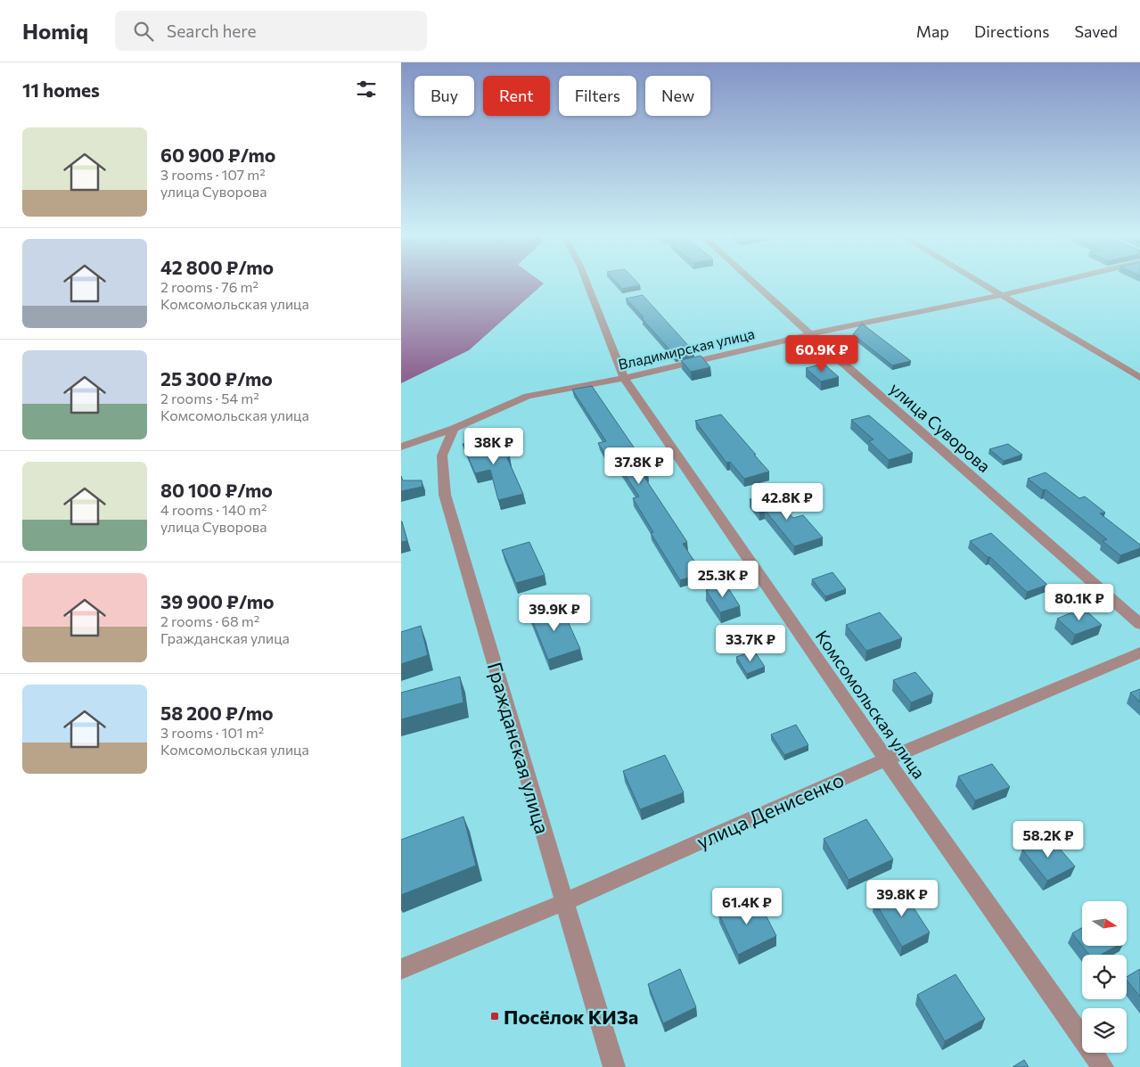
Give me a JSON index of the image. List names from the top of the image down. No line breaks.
{"streets":{"street":["Владимирская улица","улица Суворова","Комсомольская улица","Гражданская улица","улица Денисенко"]},"crossings":[["Владимирская улица","улица Суворова"],["Владимирская улица","Комсомольская улица"],["Владимирская улица","Гражданская улица"],["Комсомольская улица","улица Денисенко"],["Гражданская улица","улица Денисенко"]],"places":{"transit":["Посёлок КИЗа"]},"north":"right","page":{"header":"Homiq","search":"Search here","nav":["Map","Directions","Saved"],"heading":"11 homes","chip":["Buy","Rent","Filters","New"],"list":[{"name":"60 900 ₽/mo","note":"3 rooms · 107 m² · улица Суворова"},{"name":"42 800 ₽/mo","note":"2 rooms · 76 m² · Комсомольская улица"},{"name":"25 300 ₽/mo","note":"2 rooms · 54 m² · Комсомольская улица"},{"name":"80 100 ₽/mo","note":"4 rooms · 140 m² · улица Суворова"},{"name":"39 900 ₽/mo","note":"2 rooms · 68 m² · Гражданская улица"},{"name":"58 200 ₽/mo","note":"3 rooms · 101 m² · Комсомольская улица"}],"price":["60.9K ₽","38K ₽","37.8K ₽","42.8K ₽","25.3K ₽","80.1K ₽","39.9K ₽","33.7K ₽","58.2K ₽","39.8K ₽","61.4K ₽"]}}
